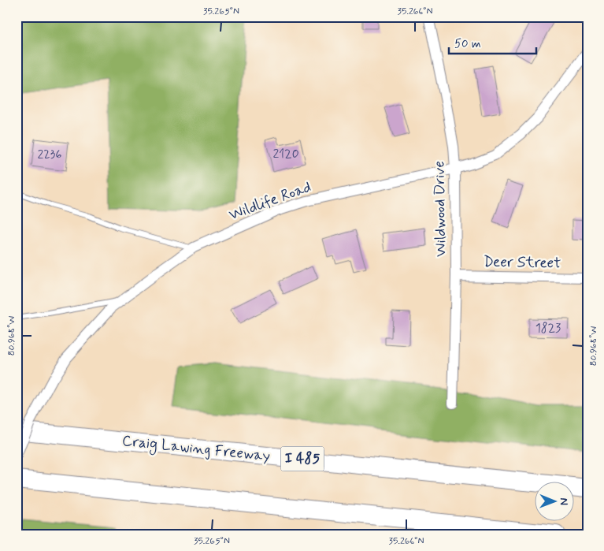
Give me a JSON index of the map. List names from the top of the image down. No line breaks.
{"streets":{"highway":["Craig Lawing Freeway","I 485"],"street":["Wildlife Road","Wildwood Drive","Deer Street"]},"crossings":[["Wildlife Road","Wildwood Drive"],["Wildwood Drive","Deer Street"]],"house_numbers":["2120","2236","1823"],"scale_bar":"50 m","north":"right","coordinates":["35.265°N","35.266°N","80.968°W"]}
